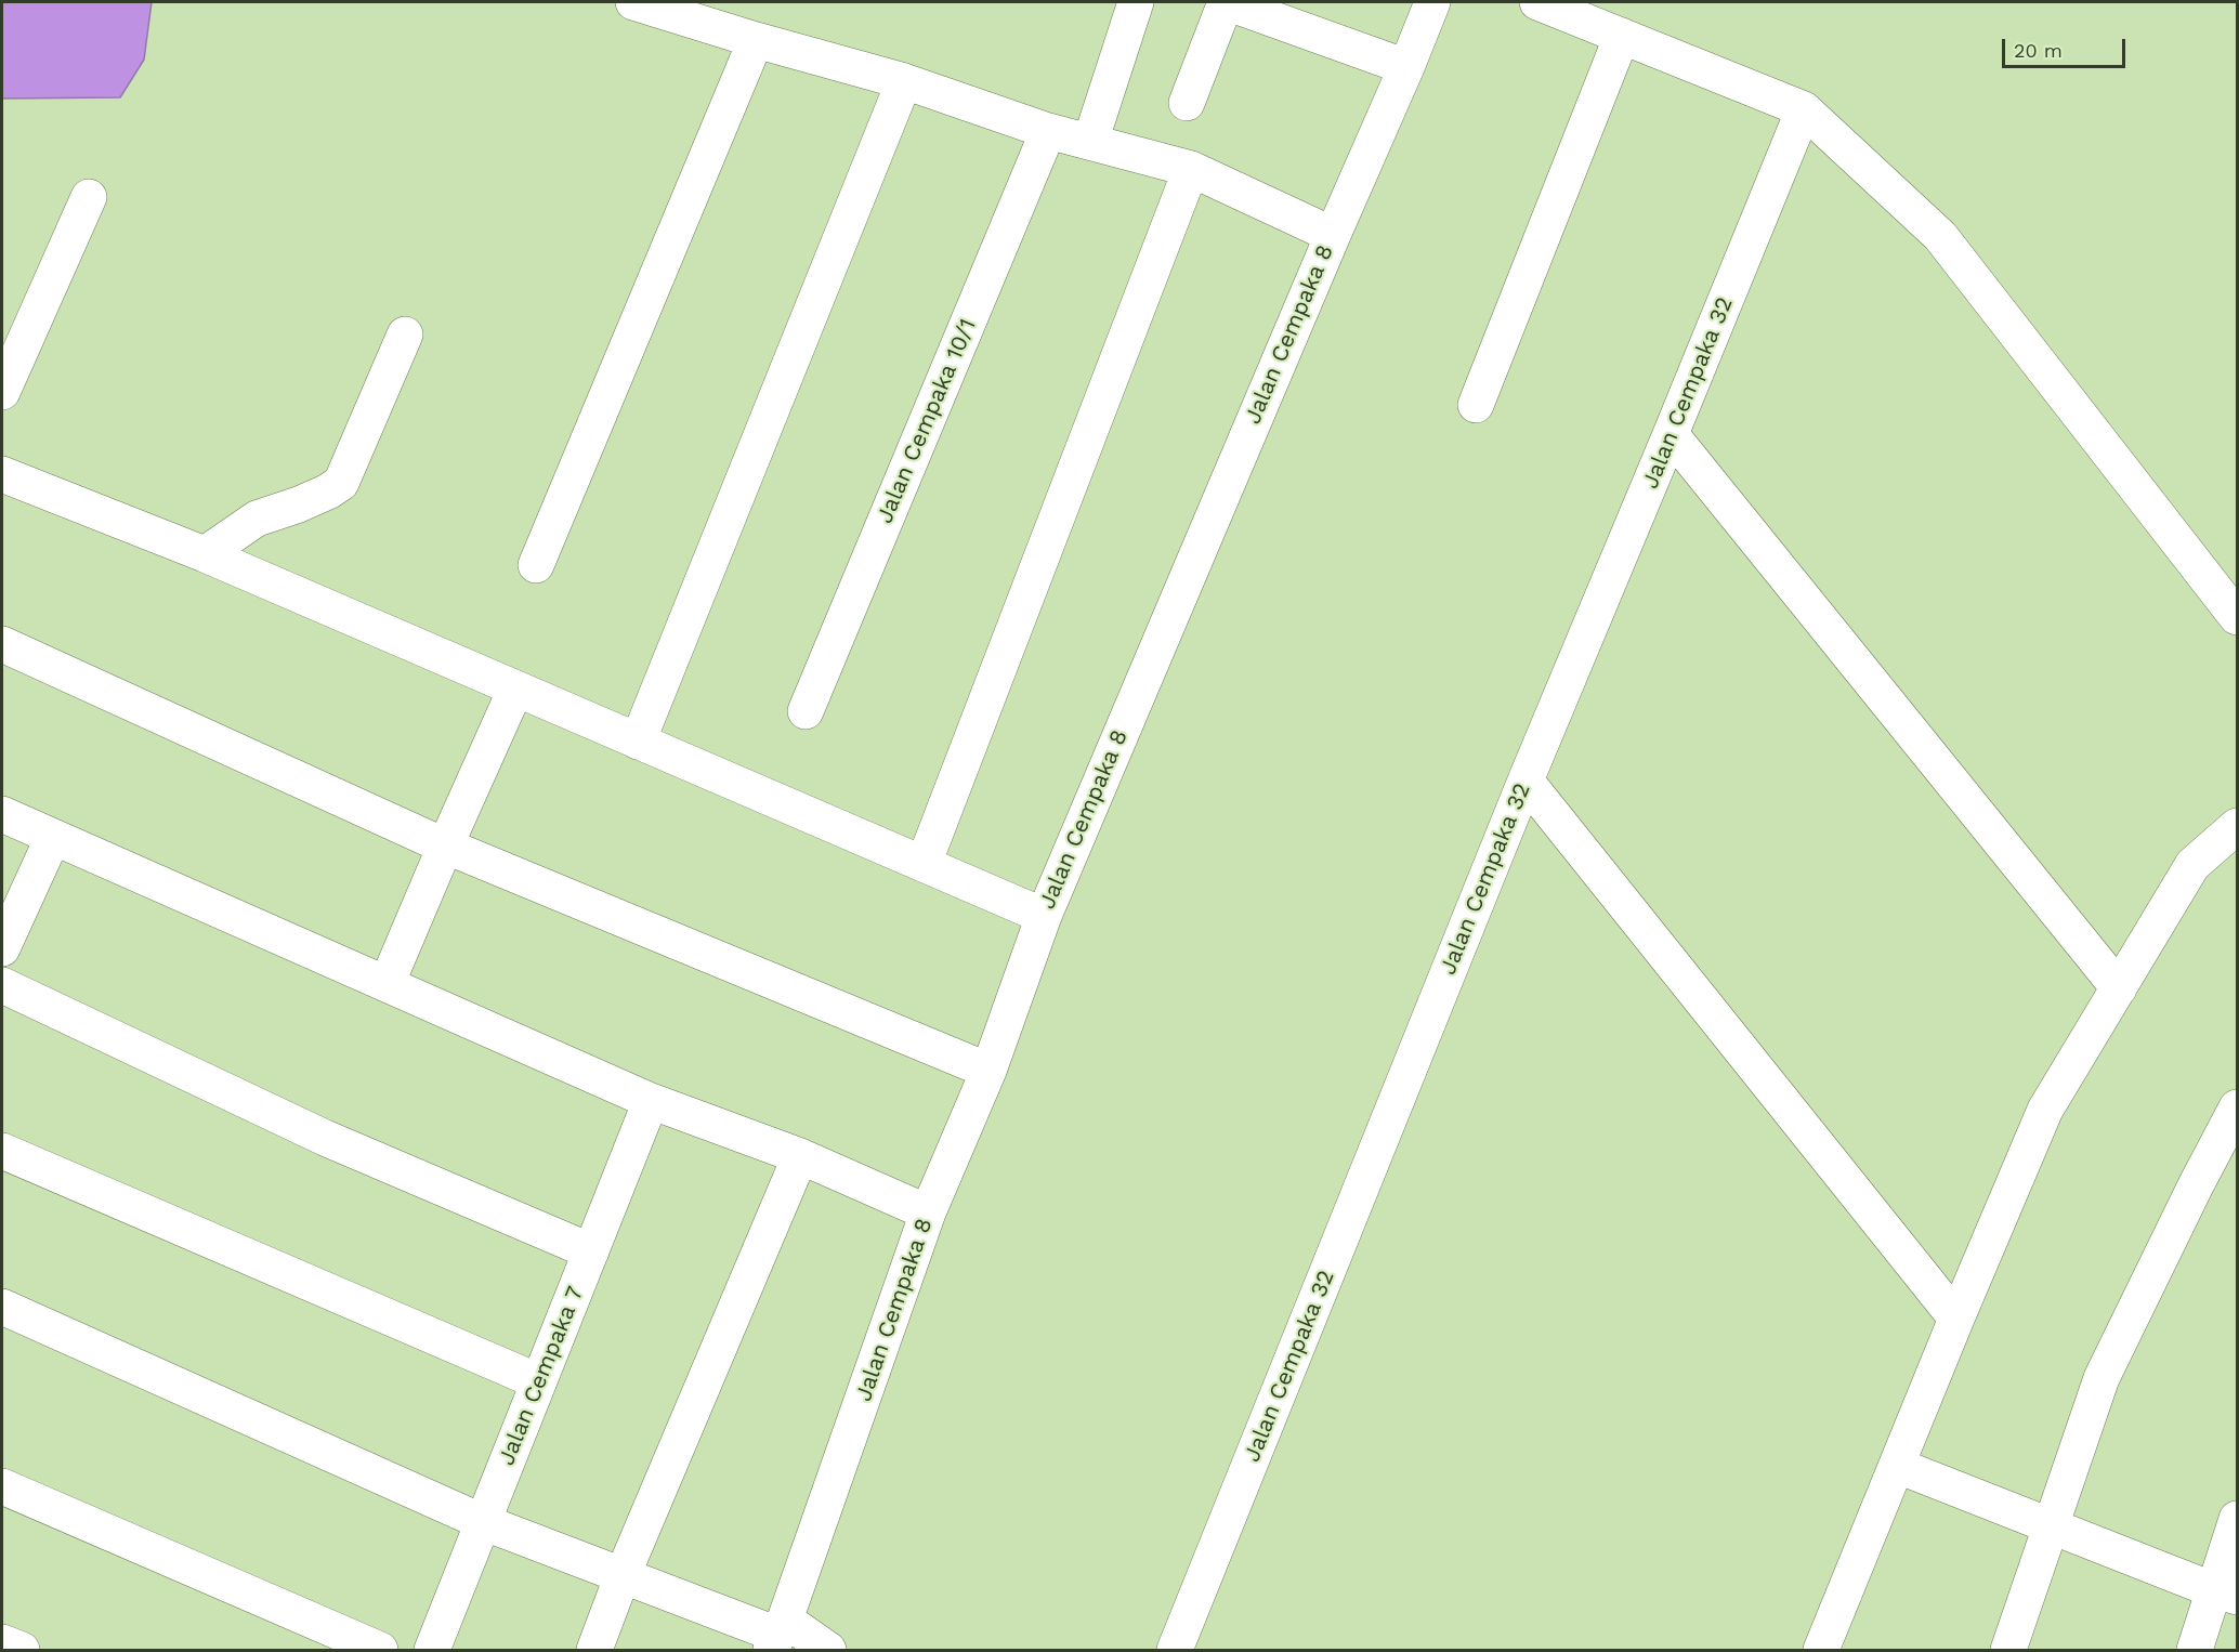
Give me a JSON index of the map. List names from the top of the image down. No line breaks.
{"streets":{"street":["Jalan Cempaka 8","Jalan Cempaka 32","Jalan Cempaka 10/1","Jalan Cempaka 7"]},"scale_bar":"20 m"}
